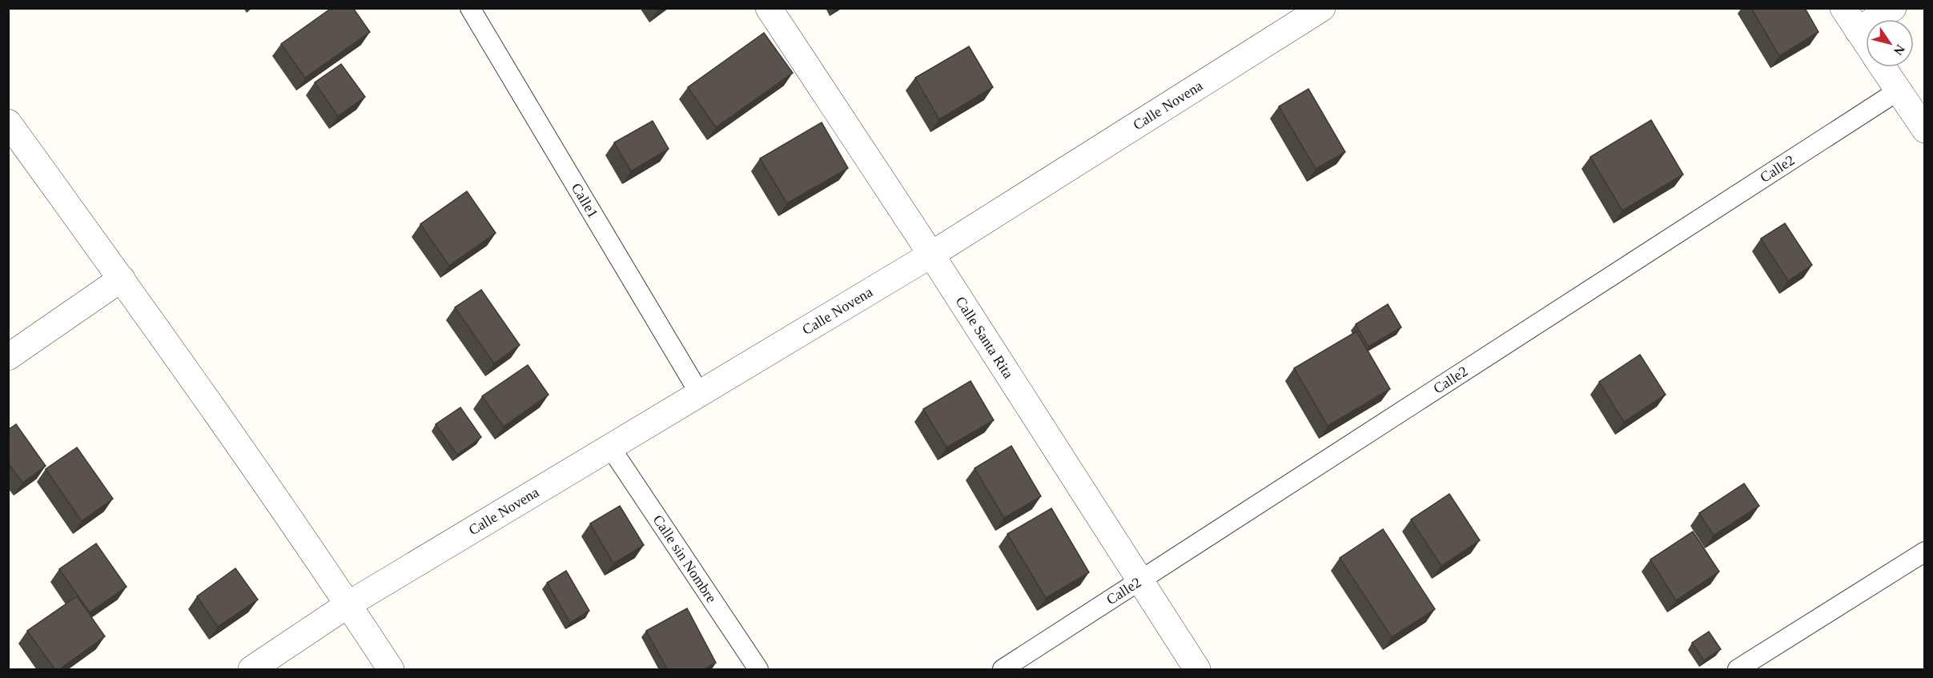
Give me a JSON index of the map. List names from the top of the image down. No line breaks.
{"streets":{"street":["Calle Novena","Calle Santa Rita"],"lane":["Calle2","Calle1","Calle sin Nombre"]},"crossings":[["Calle Novena","Calle1"],["Calle Novena","Calle Santa Rita"],["Calle Novena","Calle sin Nombre"],["Calle2","Calle Santa Rita"]],"north":"bottom right"}
